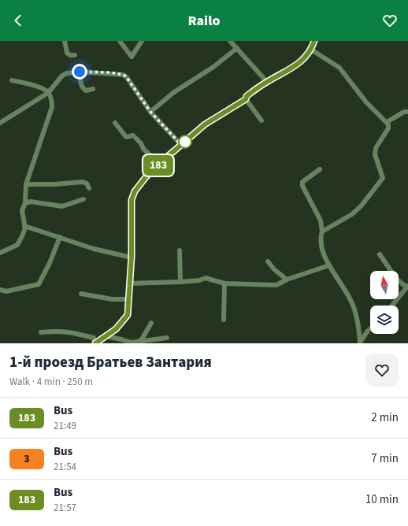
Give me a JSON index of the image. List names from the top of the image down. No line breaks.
{"lines":["bus line 183"],"north":"top","page":{"header":"Railo","on_map":"183","heading":["1-й проезд Братьев Зантария","Walk · 4 min · 250 m"],"list":[{"mark":"183","name":"Bus","note":"21:49","value":"2 min"},{"mark":"3","name":"Bus","note":"21:54","value":"7 min"},{"mark":"183","name":"Bus","note":"21:57","value":"10 min"}]}}
